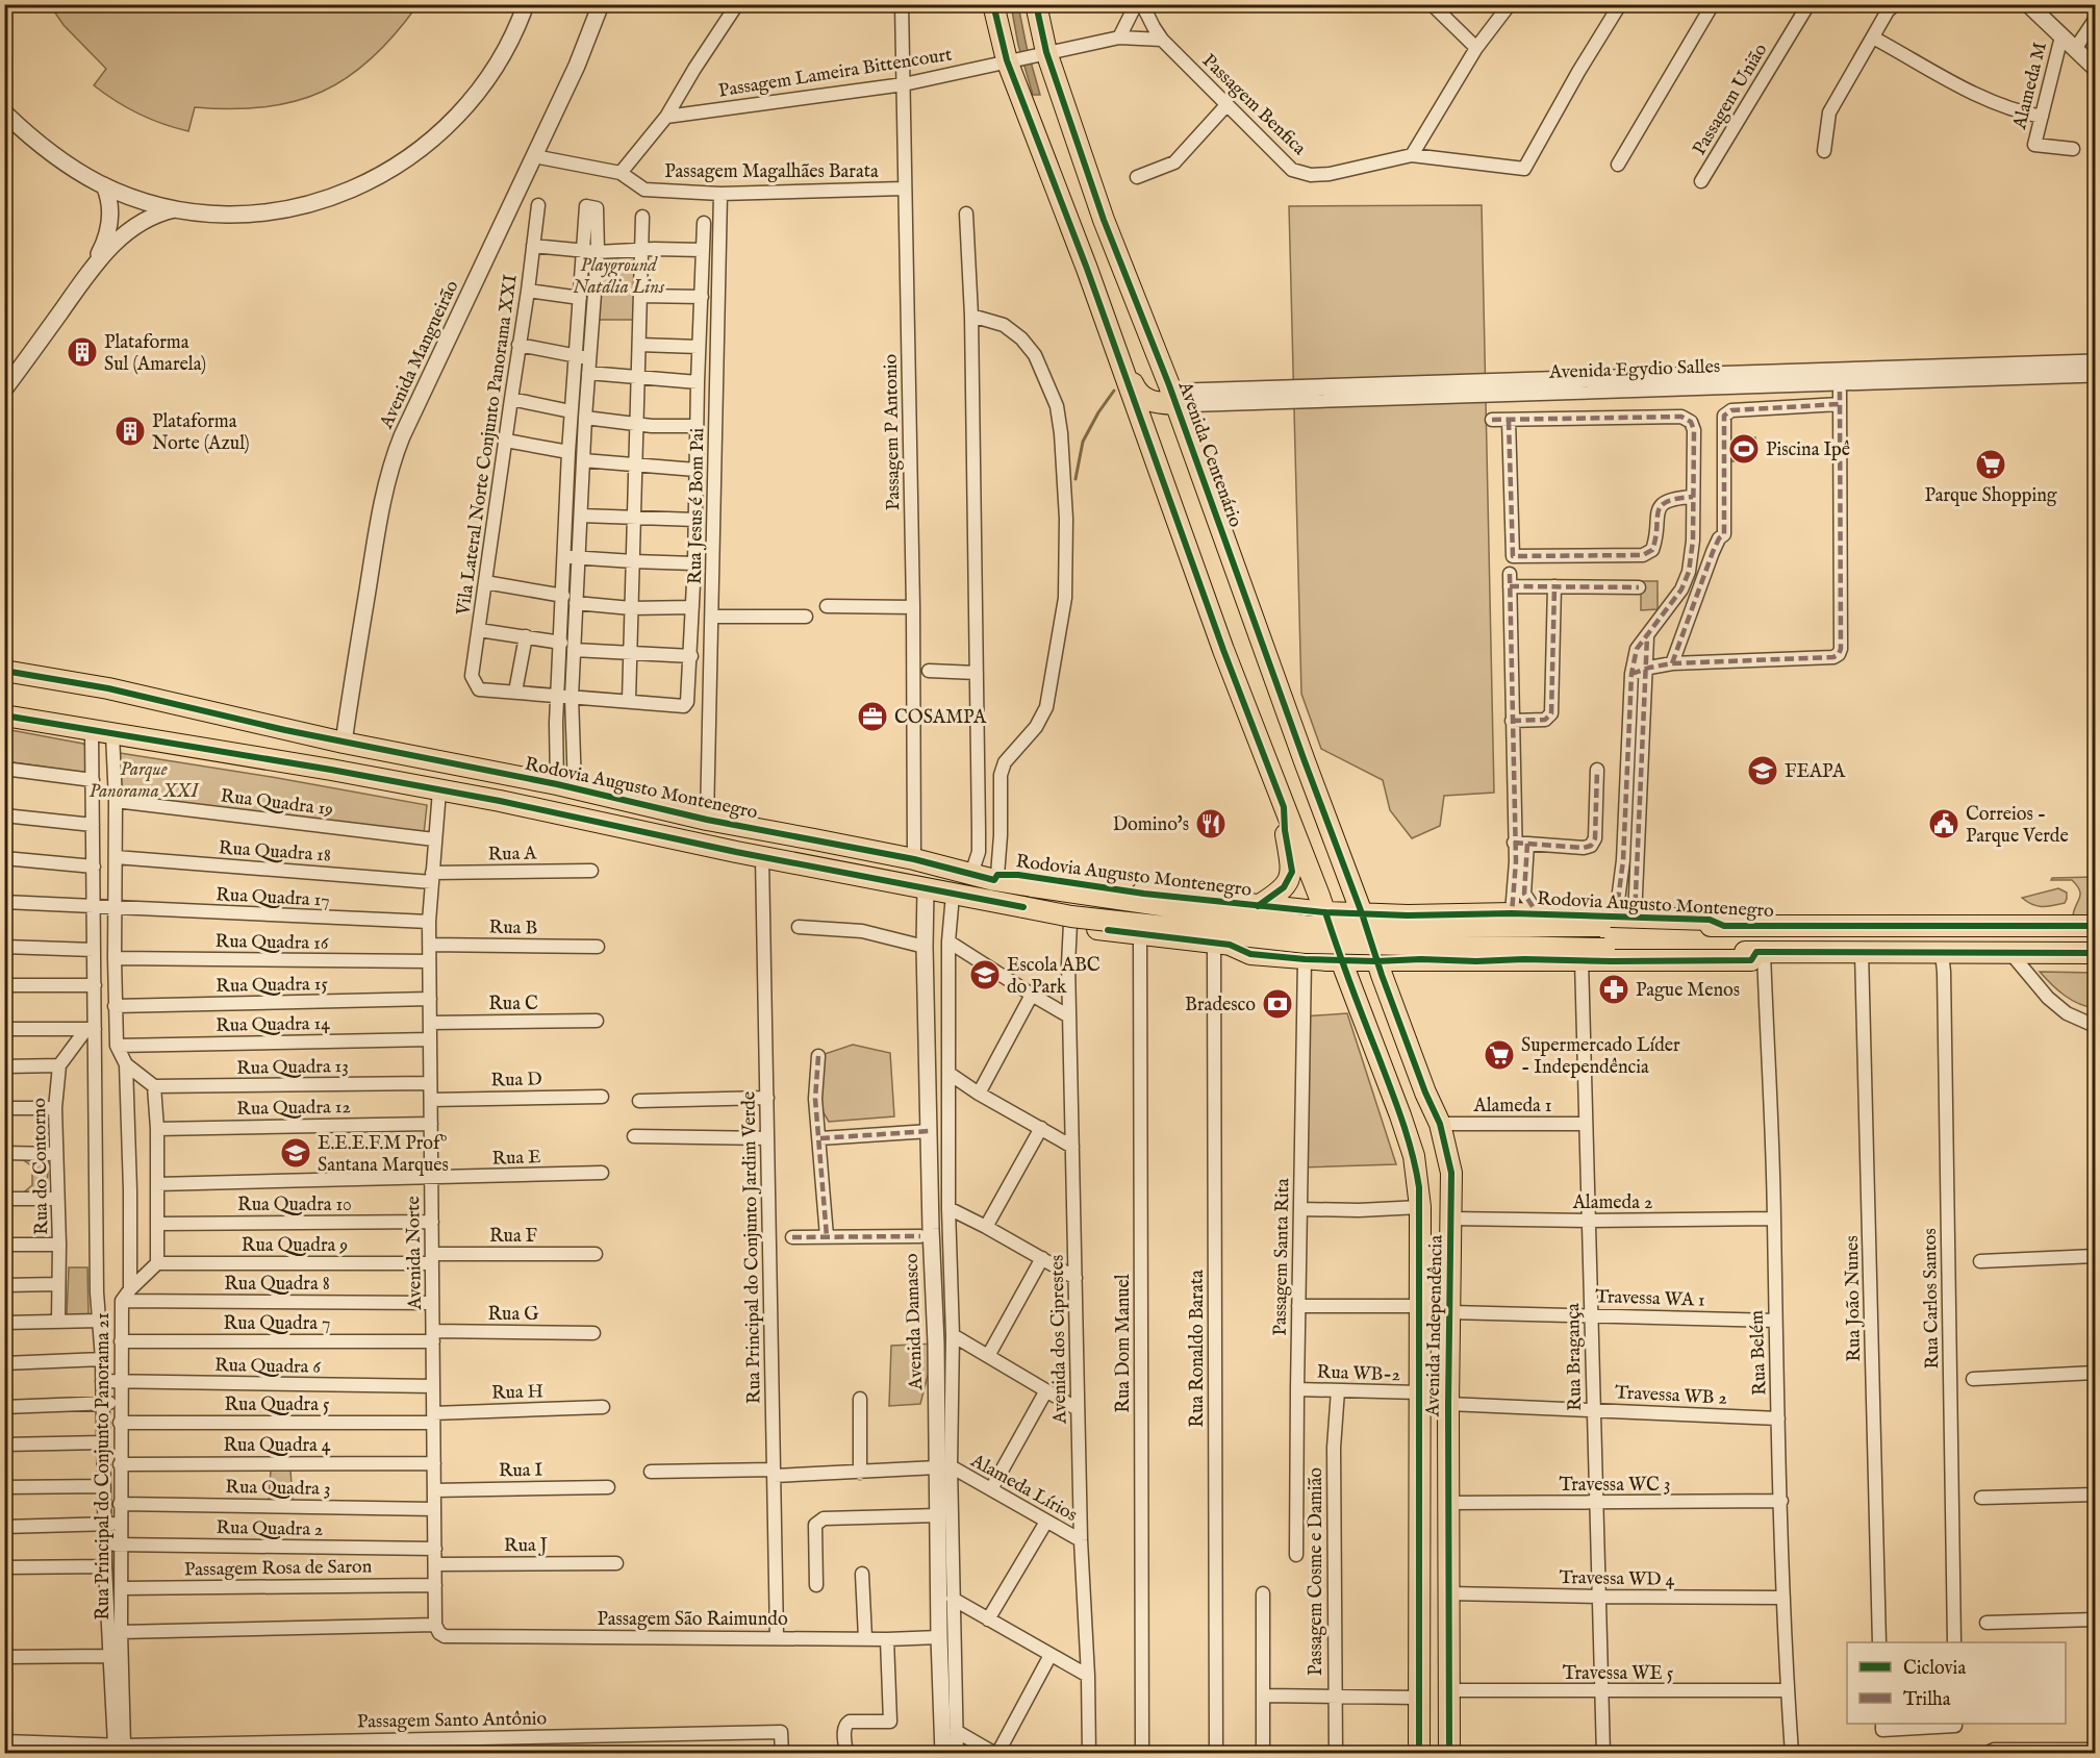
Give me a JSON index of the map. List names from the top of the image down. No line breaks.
{"streets":{"main road":["Avenida Centenário","Rodovia Augusto Montenegro","Avenida Independência"],"street":["Passagem Lameira Bittencourt","Alameda M","Passagem União","Passagem Benfica","Passagem Magalhães Barata","Avenida Mangueirão","Avenida Egydio Salles","Passagem P Antonio","Vila Lateral Norte Conjunto Panorama XXI","Rua Jesus é Bom Pai","Rua Quadra 19","Rua Quadra 18","Rua A","Rua Quadra 17","Rua B","Rua Quadra 16","Rua Quadra 15","Rua C","Rua Quadra 14","Rua Quadra 13","Rua D","Alameda 1","Rua Quadra 12","Rua E","Rua do Contorno","Alameda 2","Rua Quadra 10","Rua F","Rua Quadra 9","Rua Principal do Conjunto Jardim Verde","Avenida Norte","Passagem Santa Rita","Rua Quadra 8","Travessa WA 1","Rua João Nunes","Rua Carlos Santos","Rua G","Avenida Damasco","Rua Quadra 7","Avenida dos Ciprestes","Rua Dom Manuel","Rua Ronaldo Barata","Rua Belém","Rua Bragança","Rua Quadra 6","Rua WB-2","Rua H","Travessa WB 2","Rua Quadra 5","Rua Quadra 4","Rua Principal do Conjunto Panorama 21","Rua I","Travessa WC 3","Rua Quadra 3","Alameda Lírios","Rua Quadra 2","Rua J","Passagem Rosa de Saron","Passagem Cosme e Damião","Travessa WD 4","Passagem São Raimundo","Travessa WE 5","Passagem Santo Antônio"]},"crossings":[["Passagem Lameira Bittencourt","Passagem P Antonio"],["Passagem Lameira Bittencourt","Avenida Centenário"],["Passagem Magalhães Barata","Avenida Mangueirão"],["Passagem Magalhães Barata","Passagem P Antonio"],["Passagem Magalhães Barata","Rua Jesus é Bom Pai"],["Avenida Mangueirão","Rodovia Augusto Montenegro"],["Avenida Egydio Salles","Avenida Centenário"],["Passagem P Antonio","Rodovia Augusto Montenegro"],["Avenida Centenário","Rodovia Augusto Montenegro"],["Avenida Centenário","Avenida Independência"],["Rua Jesus é Bom Pai","Rodovia Augusto Montenegro"],["Rodovia Augusto Montenegro","Avenida Independência"],["Rua Quadra 19","Avenida Norte"],["Rua Quadra 18","Rua A"],["Rua Quadra 18","Avenida Norte"],["Rua A","Avenida Norte"],["Rua Quadra 17","Avenida Norte"],["Rua B","Avenida Norte"],["Rua Quadra 16","Avenida Norte"],["Rua Quadra 15","Avenida Norte"],["Rua C","Avenida Norte"],["Rua Quadra 14","Avenida Norte"],["Rua Quadra 13","Avenida Norte"],["Rua D","Avenida Norte"],["Alameda 1","Avenida Independência"],["Alameda 1","Rua Bragança"],["Rua Quadra 12","Avenida Norte"],["Rua E","Avenida Norte"],["Alameda 2","Avenida Independência"],["Alameda 2","Rua Belém"],["Alameda 2","Rua Bragança"],["Rua Quadra 10","Avenida Norte"],["Rua F","Rua Quadra 9"],["Rua F","Avenida Norte"],["Rua Quadra 9","Avenida Norte"],["Rua Quadra 9","Rua Principal do Conjunto Panorama 21"],["Rua Principal do Conjunto Jardim Verde","Passagem São Raimundo"],["Avenida Norte","Rua Quadra 8"],["Avenida Norte","Rua G"],["Avenida Norte","Rua Quadra 7"],["Avenida Norte","Rua Quadra 6"],["Avenida Norte","Rua H"],["Avenida Norte","Rua Quadra 5"],["Avenida Norte","Rua Quadra 4"],["Avenida Norte","Rua I"],["Avenida Norte","Rua Quadra 3"],["Avenida Norte","Rua Quadra 2"],["Avenida Norte","Rua J"],["Avenida Norte","Passagem Rosa de Saron"],["Avenida Norte","Passagem São Raimundo"],["Passagem Santa Rita","Rua WB-2"],["Rua Quadra 8","Rua Principal do Conjunto Panorama 21"],["Travessa WA 1","Avenida Independência"],["Travessa WA 1","Rua Belém"],["Travessa WA 1","Rua Bragança"],["Rua G","Rua Quadra 7"],["Avenida Damasco","Alameda Lírios"],["Avenida Damasco","Passagem São Raimundo"],["Rua Quadra 7","Rua Principal do Conjunto Panorama 21"],["Avenida Independência","Rua WB-2"],["Avenida Independência","Travessa WB 2"],["Avenida Independência","Travessa WC 3"],["Avenida Independência","Travessa WD 4"],["Avenida Independência","Travessa WE 5"],["Avenida dos Ciprestes","Alameda Lírios"],["Rua Belém","Travessa WB 2"],["Rua Belém","Travessa WC 3"],["Rua Belém","Travessa WD 4"],["Rua Belém","Travessa WE 5"],["Rua Bragança","Travessa WB 2"],["Rua Bragança","Travessa WC 3"],["Rua Bragança","Travessa WD 4"],["Rua Bragança","Travessa WE 5"],["Rua Quadra 6","Rua Principal do Conjunto Panorama 21"],["Rua WB-2","Passagem Cosme e Damião"],["Rua H","Rua Quadra 5"],["Rua Quadra 5","Rua Principal do Conjunto Panorama 21"],["Rua Quadra 4","Rua Principal do Conjunto Panorama 21"],["Rua Principal do Conjunto Panorama 21","Rua Quadra 3"],["Rua Principal do Conjunto Panorama 21","Rua Quadra 2"],["Rua Principal do Conjunto Panorama 21","Passagem Rosa de Saron"],["Rua Principal do Conjunto Panorama 21","Passagem Santo Antônio"]],"parks":["Playground Natália Lins","Parque Panorama XXI"],"places":{"building":["Plataforma Sul (Amarela)","Plataforma Norte (Azul)"],"sports":["Piscina Ipê"],"supermarket":["Parque Shopping","Supermercado Líder - Independência"],"office":["COSAMPA"],"school or university":["FEAPA","Escola ABC do Park","E.E.E.F.M Profº Santana Marques"],"restaurant":["Domino's"],"public building":["Correios - Parque Verde"],"pharmacy":["Pague Menos"],"bank":["Bradesco"]},"legend":["Ciclovia","Trilha"]}
